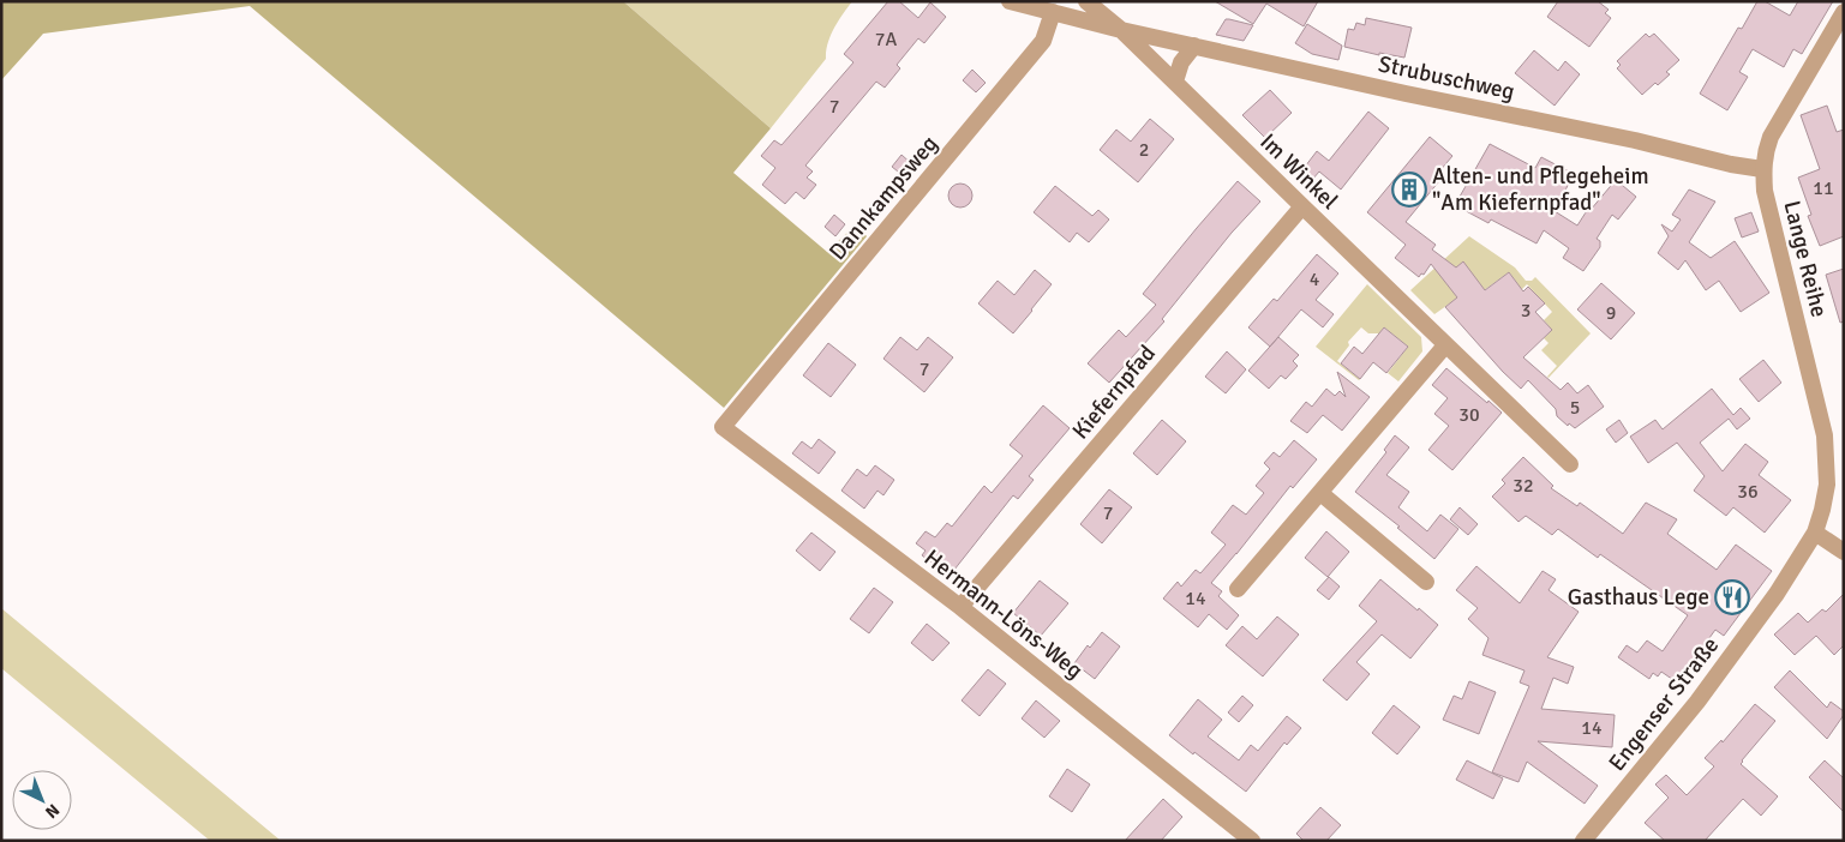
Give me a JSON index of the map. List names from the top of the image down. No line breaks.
{"streets":{"street":["Strubuschweg","Im Winkel","Dannkampsweg","Lange Reihe","Kiefernpfad","Hermann-Löns-Weg","Engenser Straße"]},"crossings":[["Strubuschweg","Im Winkel"],["Strubuschweg","Dannkampsweg"],["Strubuschweg","Lange Reihe"],["Im Winkel","Kiefernpfad"],["Dannkampsweg","Hermann-Löns-Weg"],["Lange Reihe","Engenser Straße"],["Kiefernpfad","Hermann-Löns-Weg"]],"places":{"building":["Alten- und Pflegeheim \"Am Kiefernpfad\""],"restaurant":["Gasthaus Lege"]},"house_numbers":["7A","7","2","11","4","3","9","7","5","30","32","36","7","14","14"],"north":"bottom right"}
